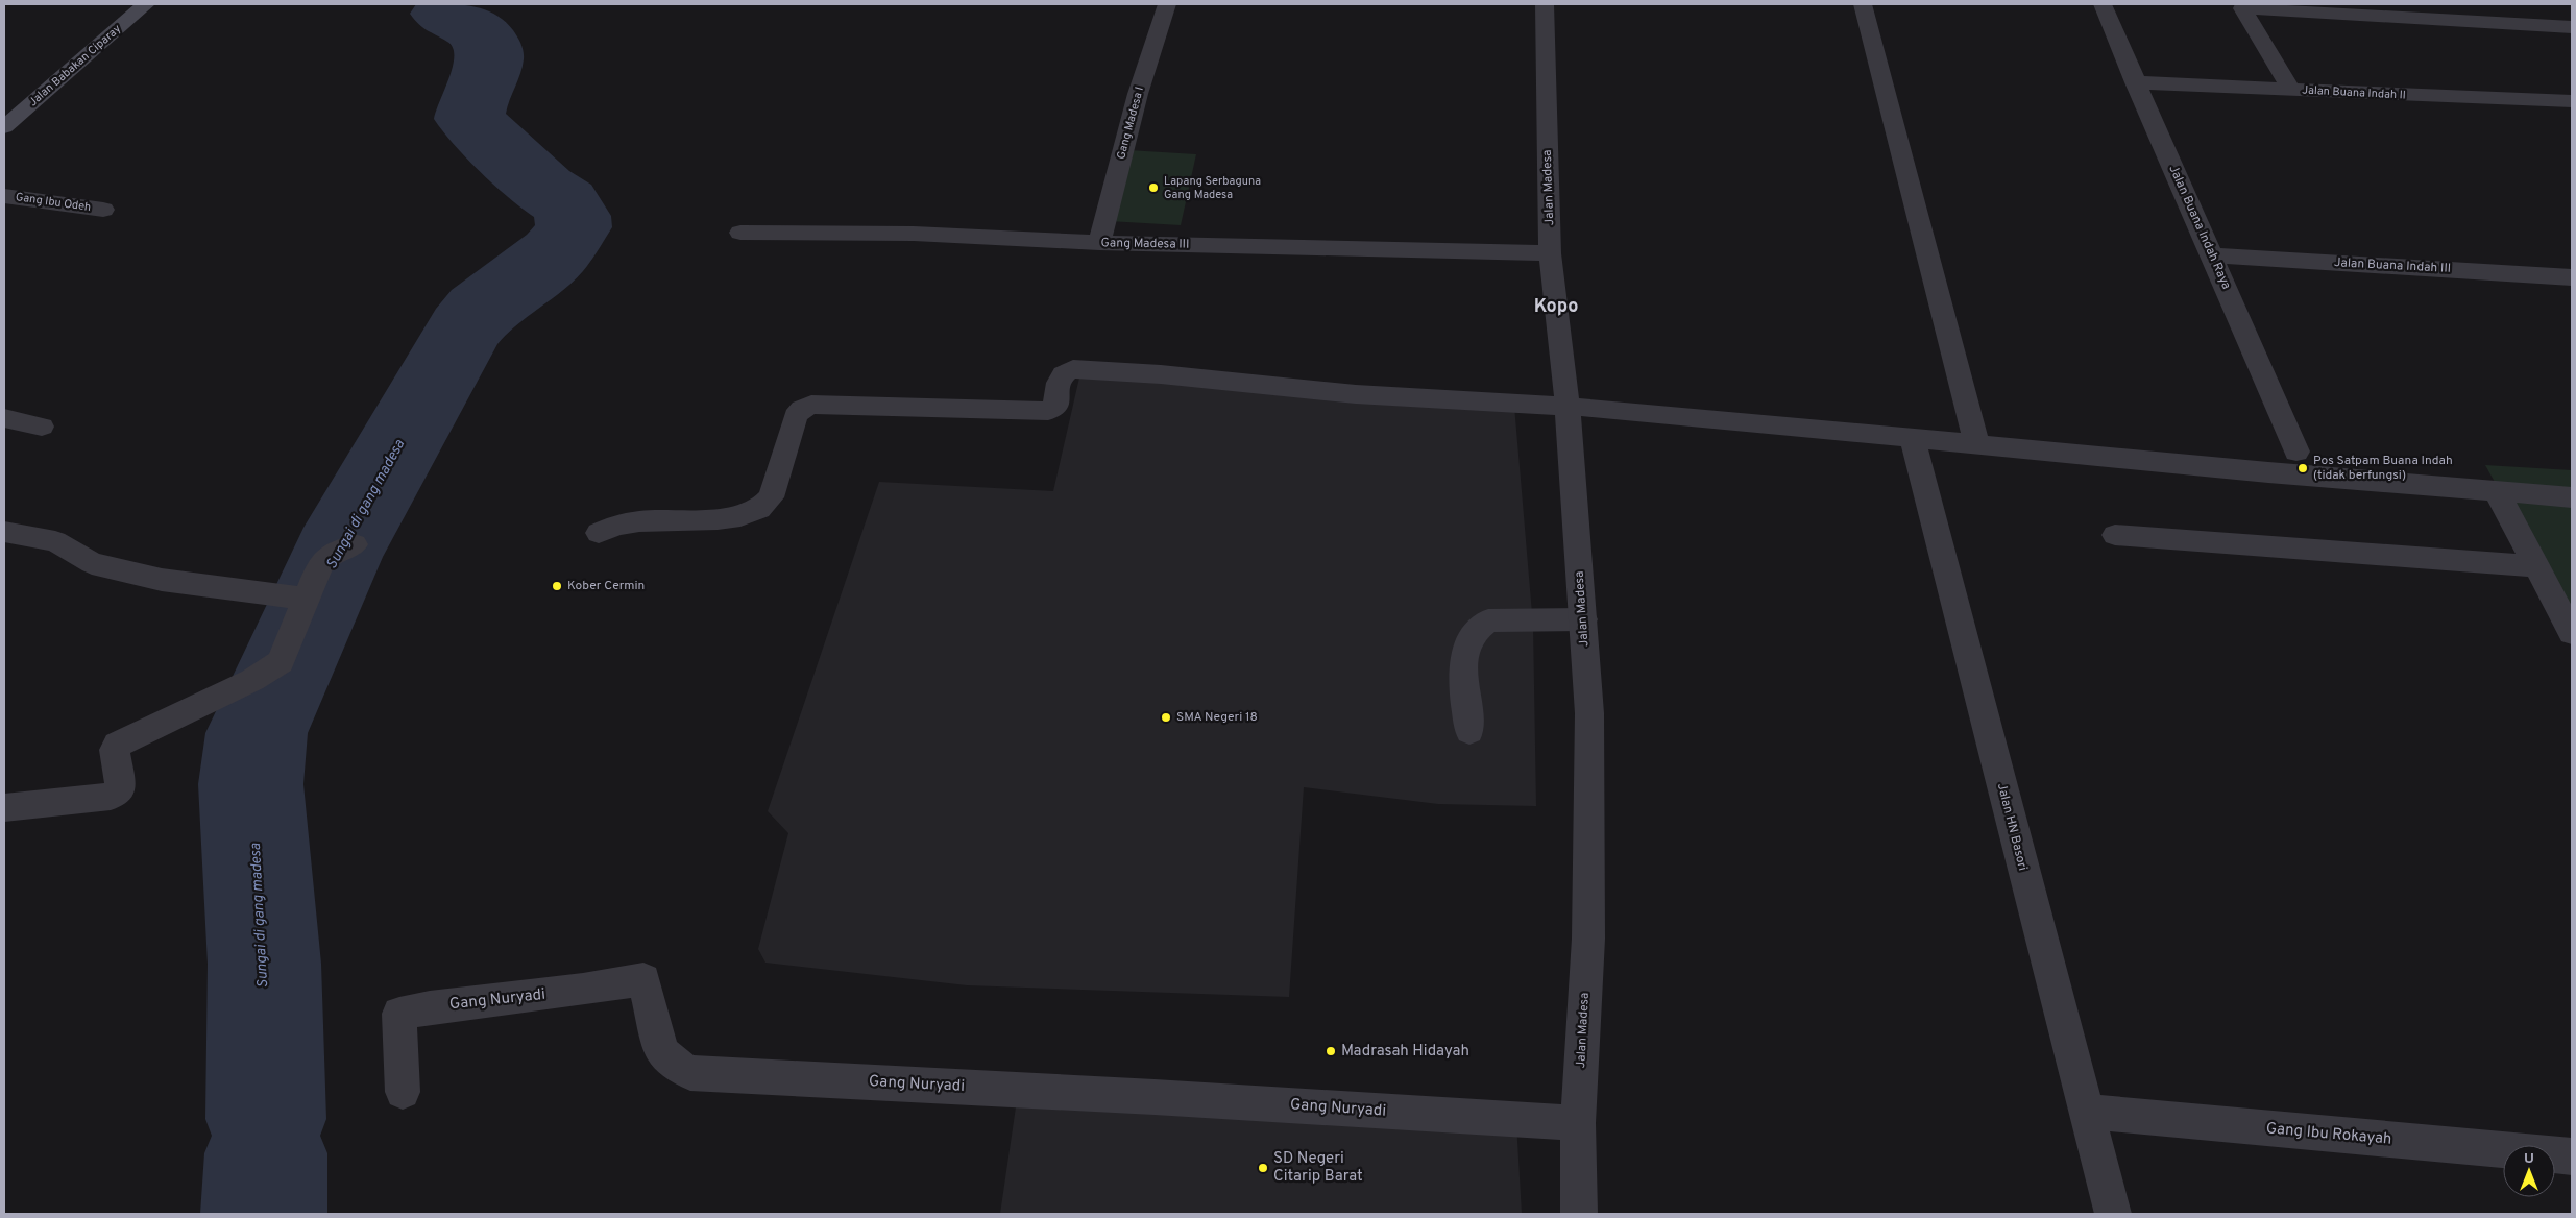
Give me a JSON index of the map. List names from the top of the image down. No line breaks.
{"streets":{"street":["Jalan Babakan Ciparay","Jalan Buana Indah II","Gang Madesa I","Jalan Madesa","Gang Ibu Odeh","Jalan Buana Indah Raya","Gang Madesa III","Jalan Buana Indah III","Jalan HN Basori","Gang Nuryadi","Gang Ibu Rokayah"]},"crossings":[["Jalan Buana Indah II","Jalan Buana Indah Raya"],["Gang Madesa I","Gang Madesa III"],["Jalan Madesa","Gang Madesa III"],["Jalan Madesa","Gang Nuryadi"],["Jalan Buana Indah Raya","Jalan Buana Indah III"],["Jalan HN Basori","Gang Ibu Rokayah"]],"districts":["Kopo"],"water":["Sungai di gang madesa"],"places":["Lapang Serbaguna Gang Madesa","Pos Satpam Buana Indah (tidak berfungsi)","Kober Cermin","SMA Negeri 18","Madrasah Hidayah","SD Negeri Citarip Barat"],"north":"top"}
